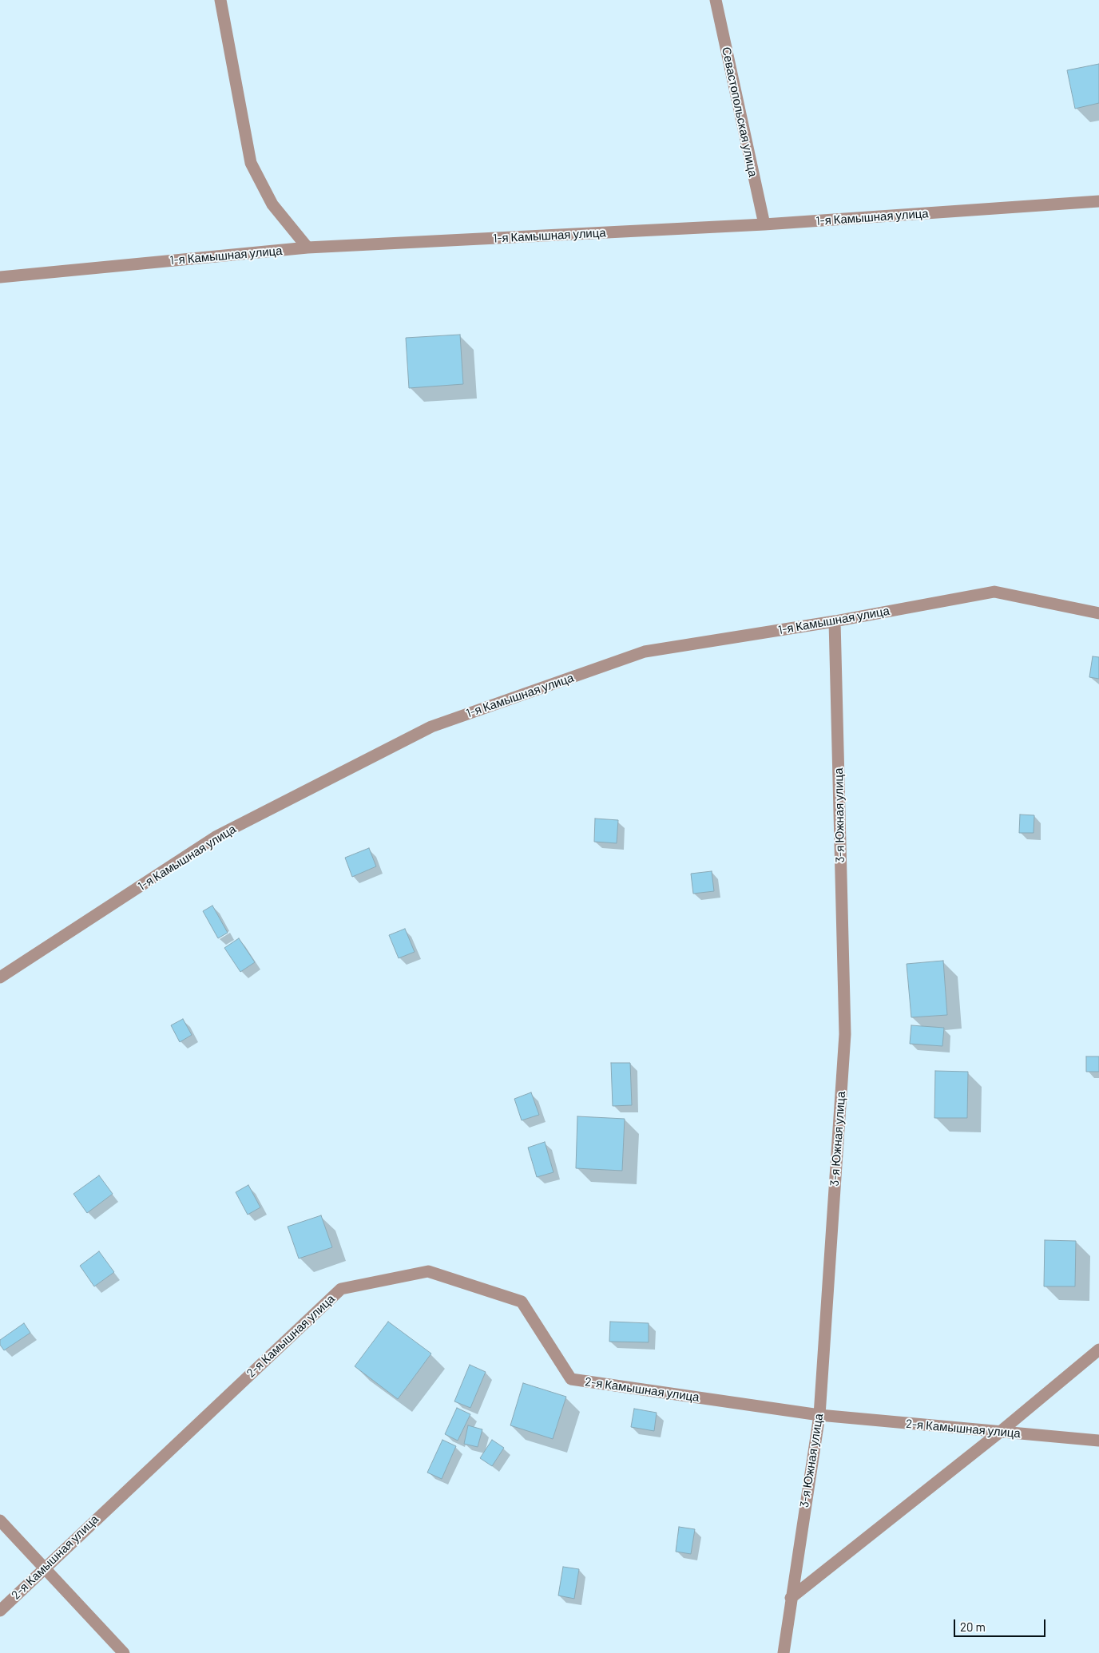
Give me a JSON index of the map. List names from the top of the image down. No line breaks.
{"streets":{"street":["Севастопольская улица","1-я Камышная улица","3-я Южная улица","2-я Камышная улица"]},"crossings":[["Севастопольская улица","1-я Камышная улица"],["1-я Камышная улица","3-я Южная улица"],["3-я Южная улица","2-я Камышная улица"]],"scale_bar":"20 m"}
